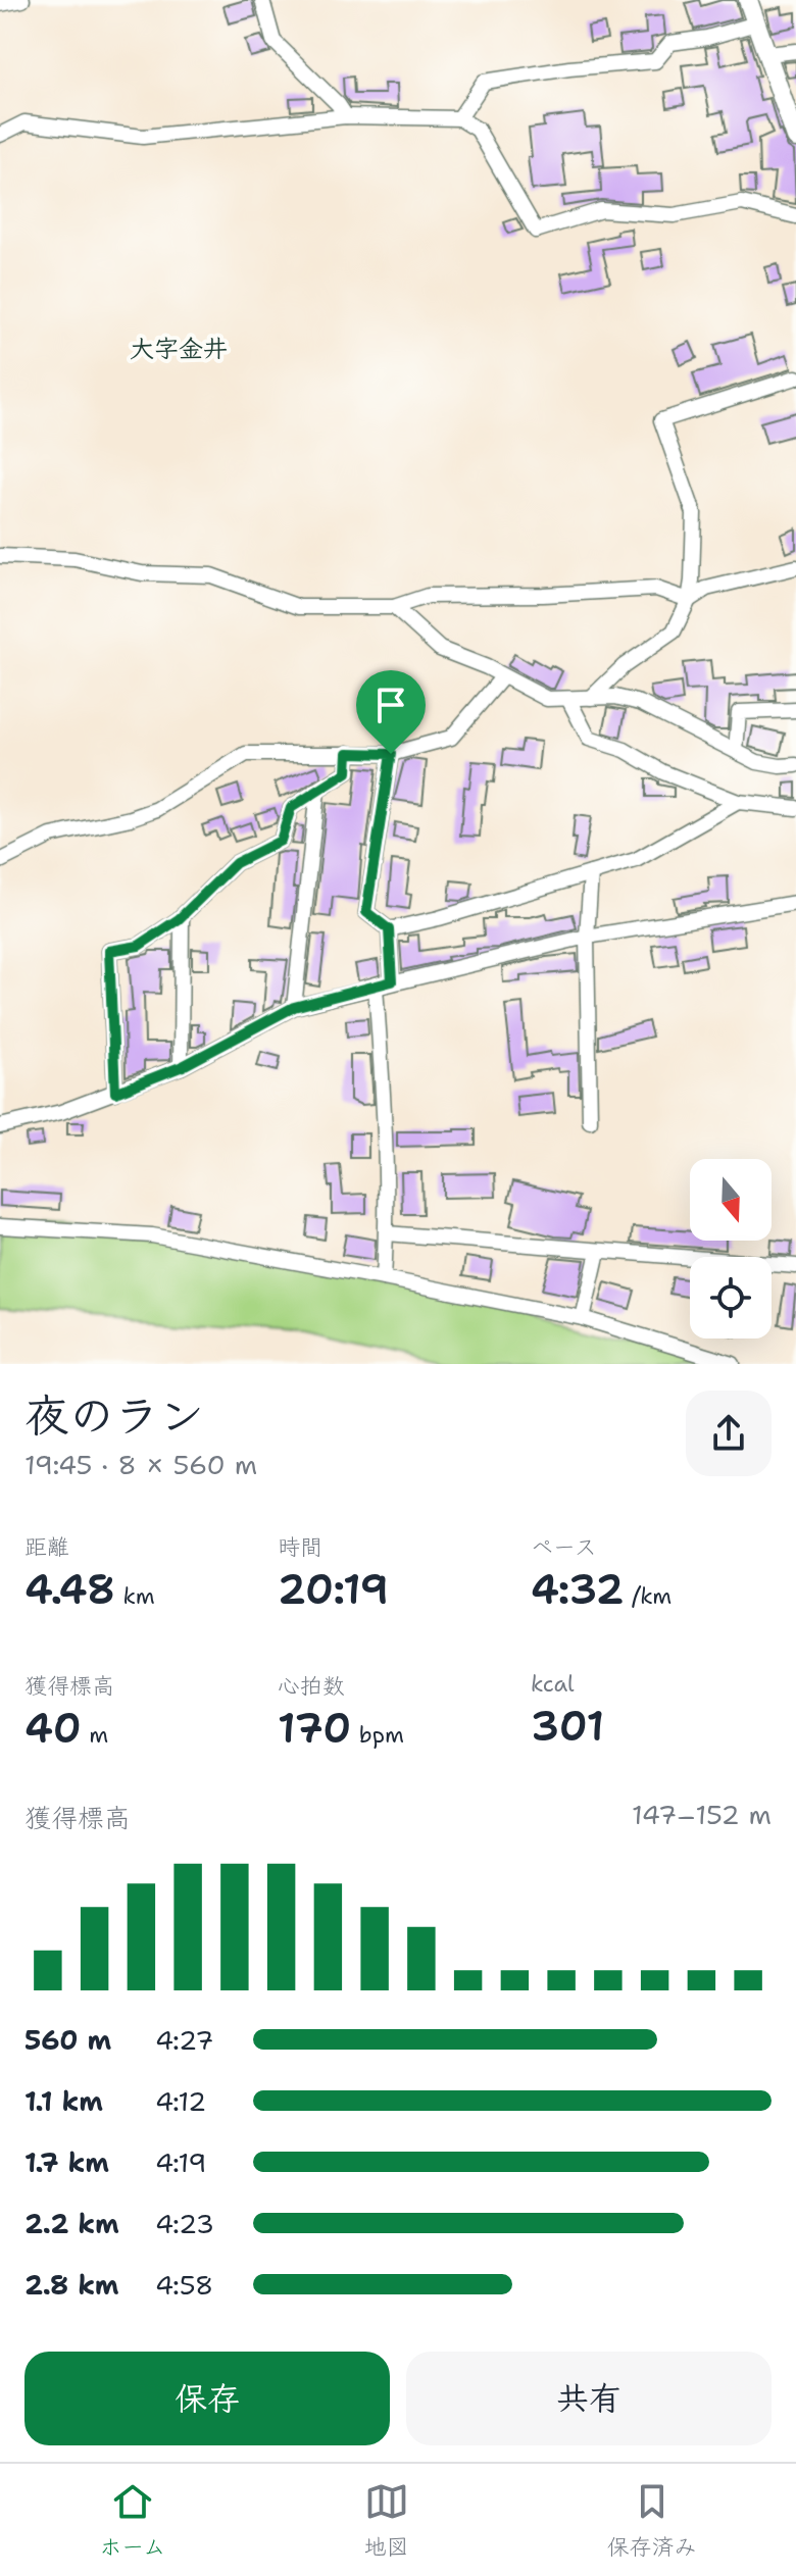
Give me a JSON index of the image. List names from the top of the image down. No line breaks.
{"districts":["大字金井"],"north":"bottom","page":{"heading":["夜のラン","19:45 · 8 × 560 m"],"stats":[["距離","4.48 km"],["時間","20:19"],["ペース","4:32 /km"],["獲得標高","40 m"],["心拍数","170 bpm"],["kcal","301"]],"chart":["獲得標高","147–152 m"],"list":[{"name":"560 m","note":"4:27"},{"name":"1.1 km","note":"4:12"},{"name":"1.7 km","note":"4:19"},{"name":"2.2 km","note":"4:23"},{"name":"2.8 km","note":"4:58"}],"buttons":["保存","共有"],"tabs":["ホーム","地図","保存済み"]}}
